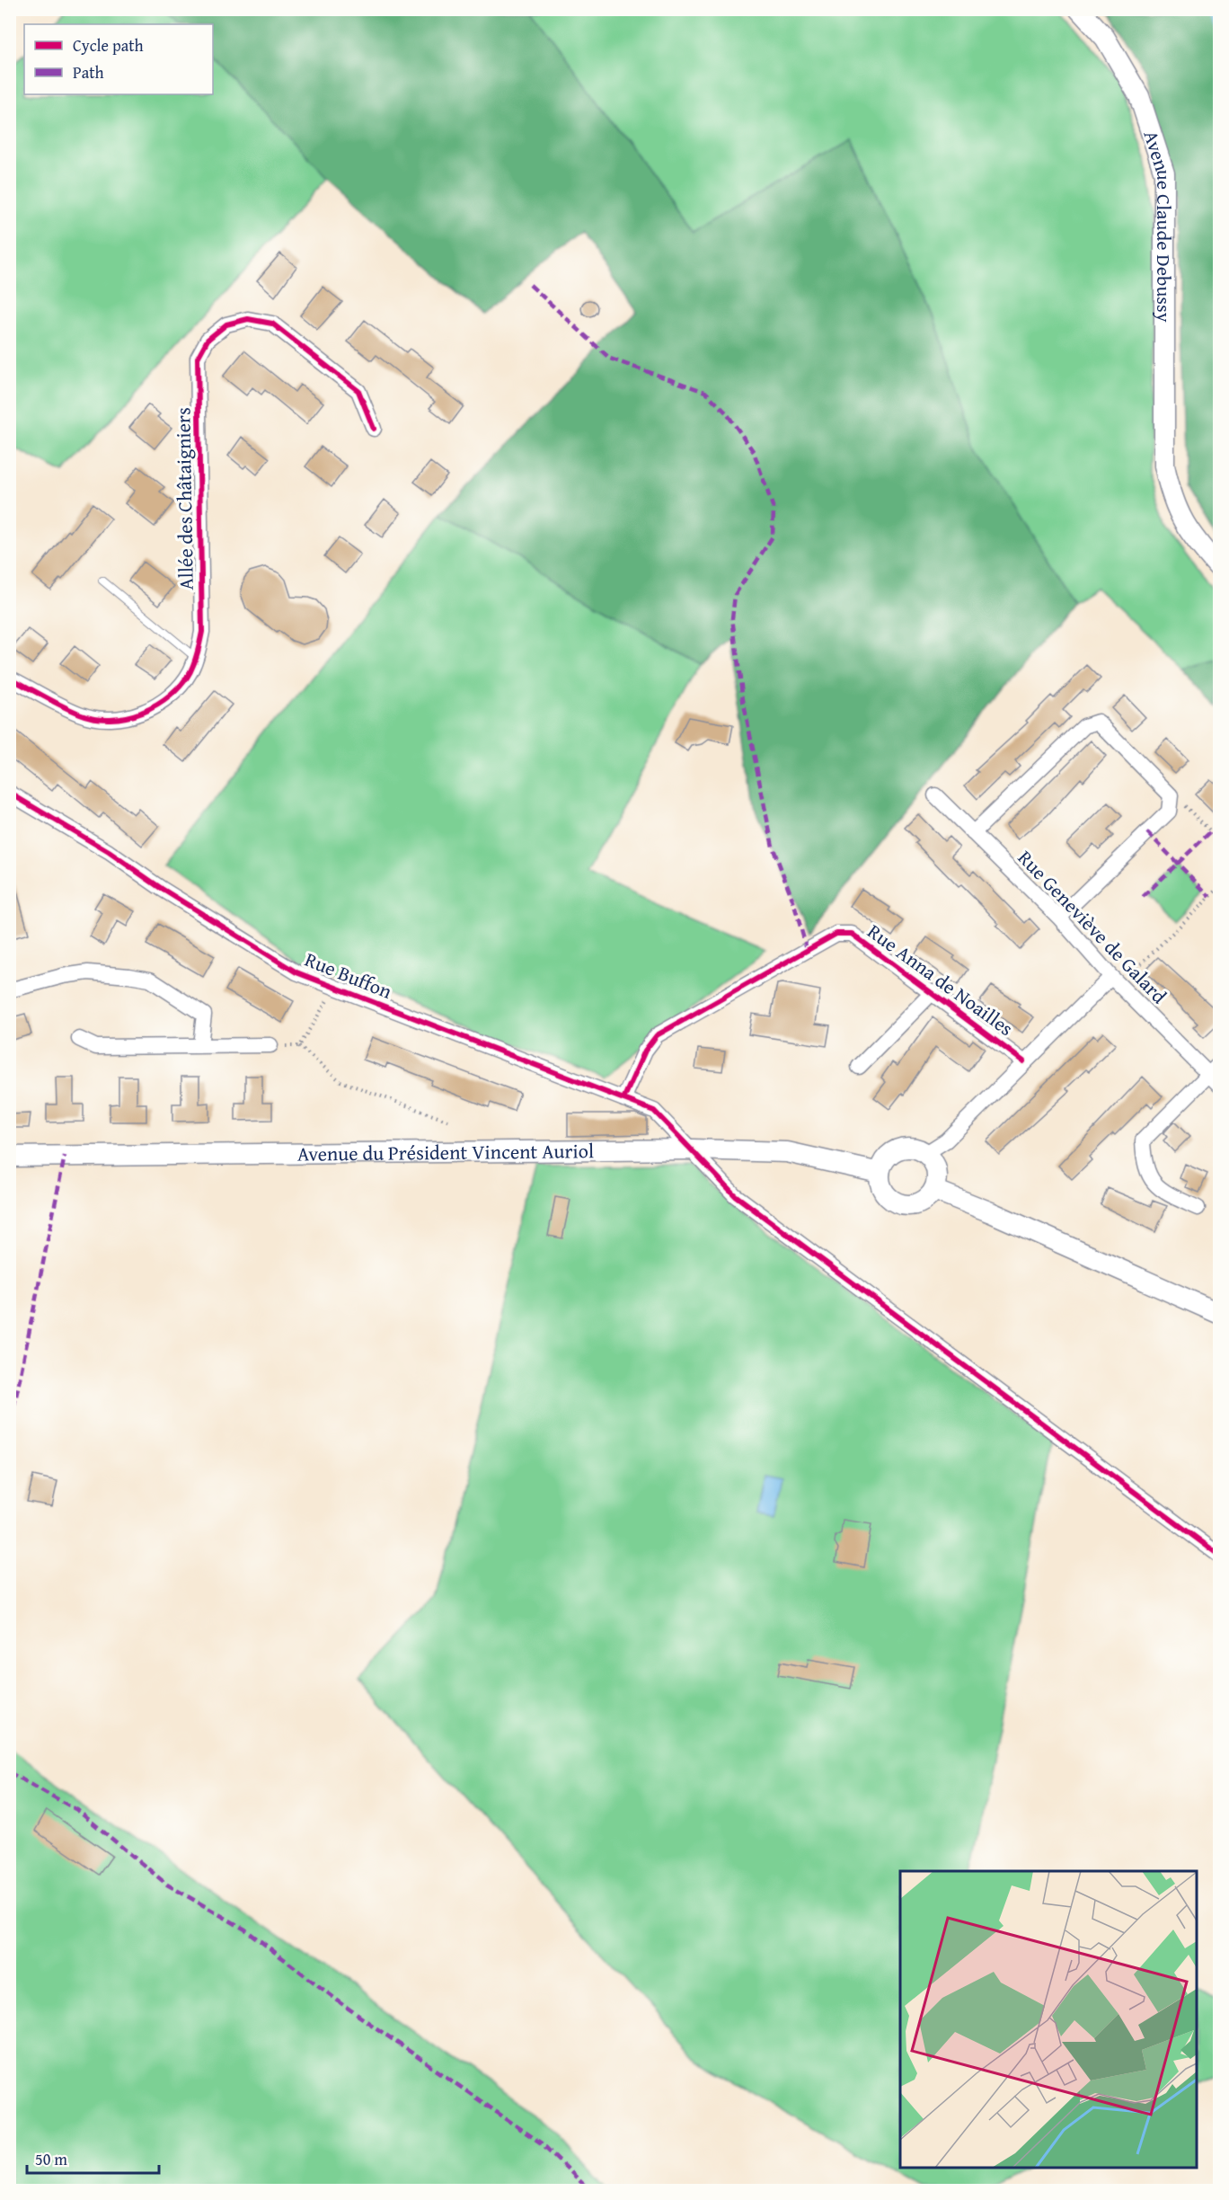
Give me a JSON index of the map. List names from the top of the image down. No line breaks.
{"streets":{"main road":["Avenue Claude Debussy","Avenue du Président Vincent Auriol"],"street":["Allée des Châtaigniers","Rue Geneviève de Galard","Rue Buffon","Rue Anna de Noailles"]},"crossings":[["Rue Buffon","Rue Anna de Noailles"],["Rue Buffon","Avenue du Président Vincent Auriol"]],"legend":["Cycle path","Path"],"scale_bar":"50 m"}
